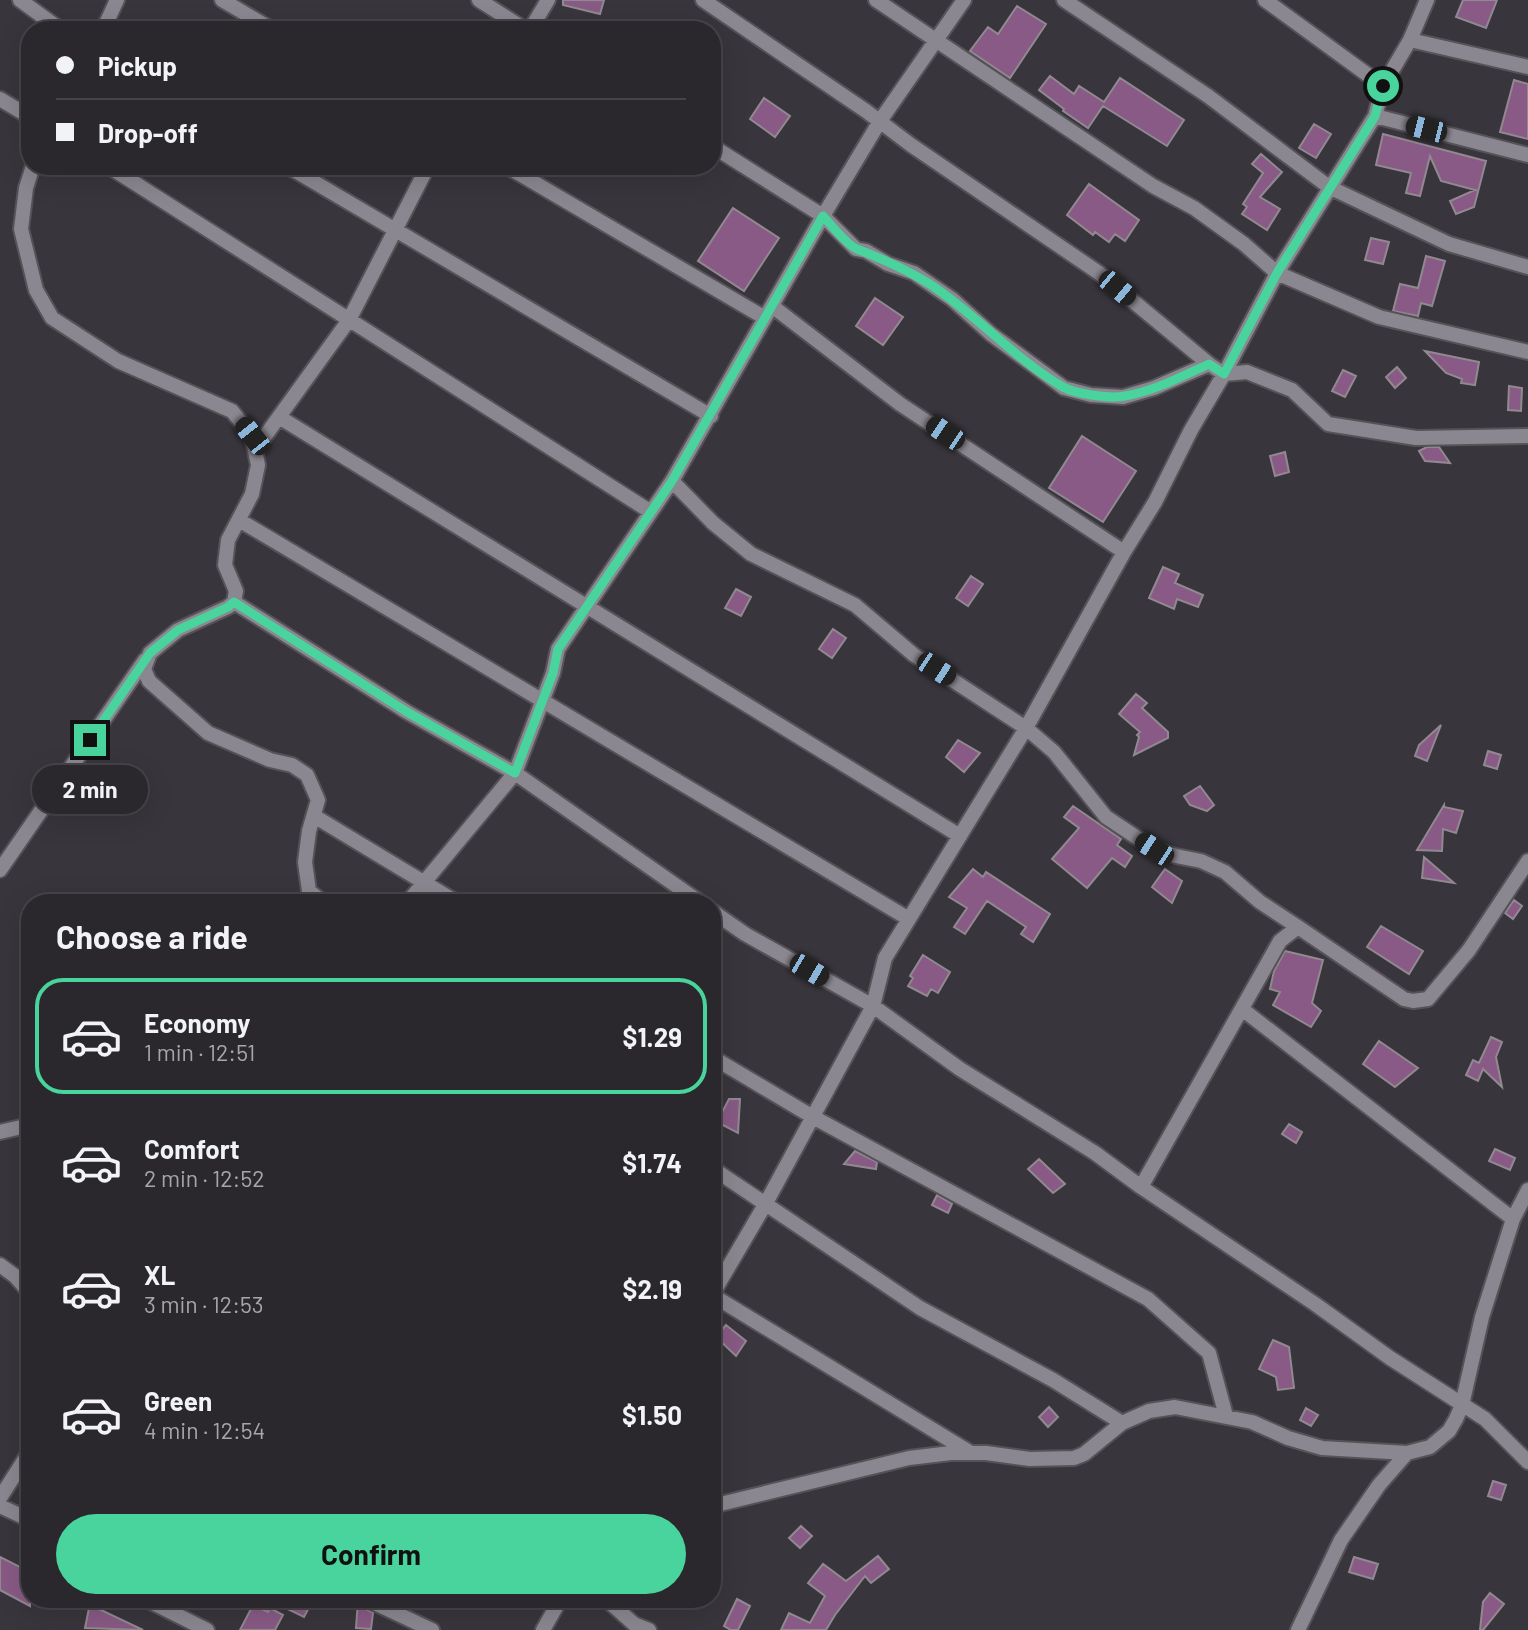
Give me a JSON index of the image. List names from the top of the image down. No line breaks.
{"page":{"banner":["Pickup","Drop-off"],"bubble":"2 min","heading":"Choose a ride","list":[{"name":"Economy","note":"1 min · 12:51","value":"$1.29"},{"name":"Comfort","note":"2 min · 12:52","value":"$1.74"},{"name":"XL","note":"3 min · 12:53","value":"$2.19"},{"name":"Green","note":"4 min · 12:54","value":"$1.50"}],"buttons":"Confirm"}}
